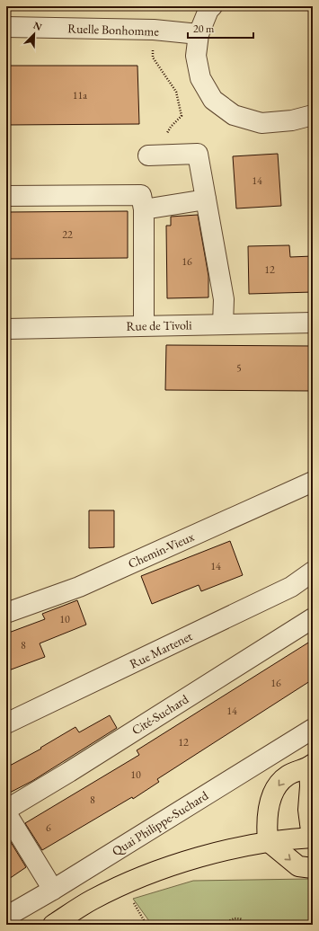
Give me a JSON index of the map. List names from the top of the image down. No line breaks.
{"streets":{"street":["Ruelle Bonhomme","Rue de Tivoli","Chemin-Vieux","Rue Martenet","Cité-Suchard","Quai Philippe-Suchard"]},"house_numbers":["11a","14","22","16","12","5","14","10","8","16","14","12","10","8","6"],"scale_bar":"20 m","north":"top right"}
